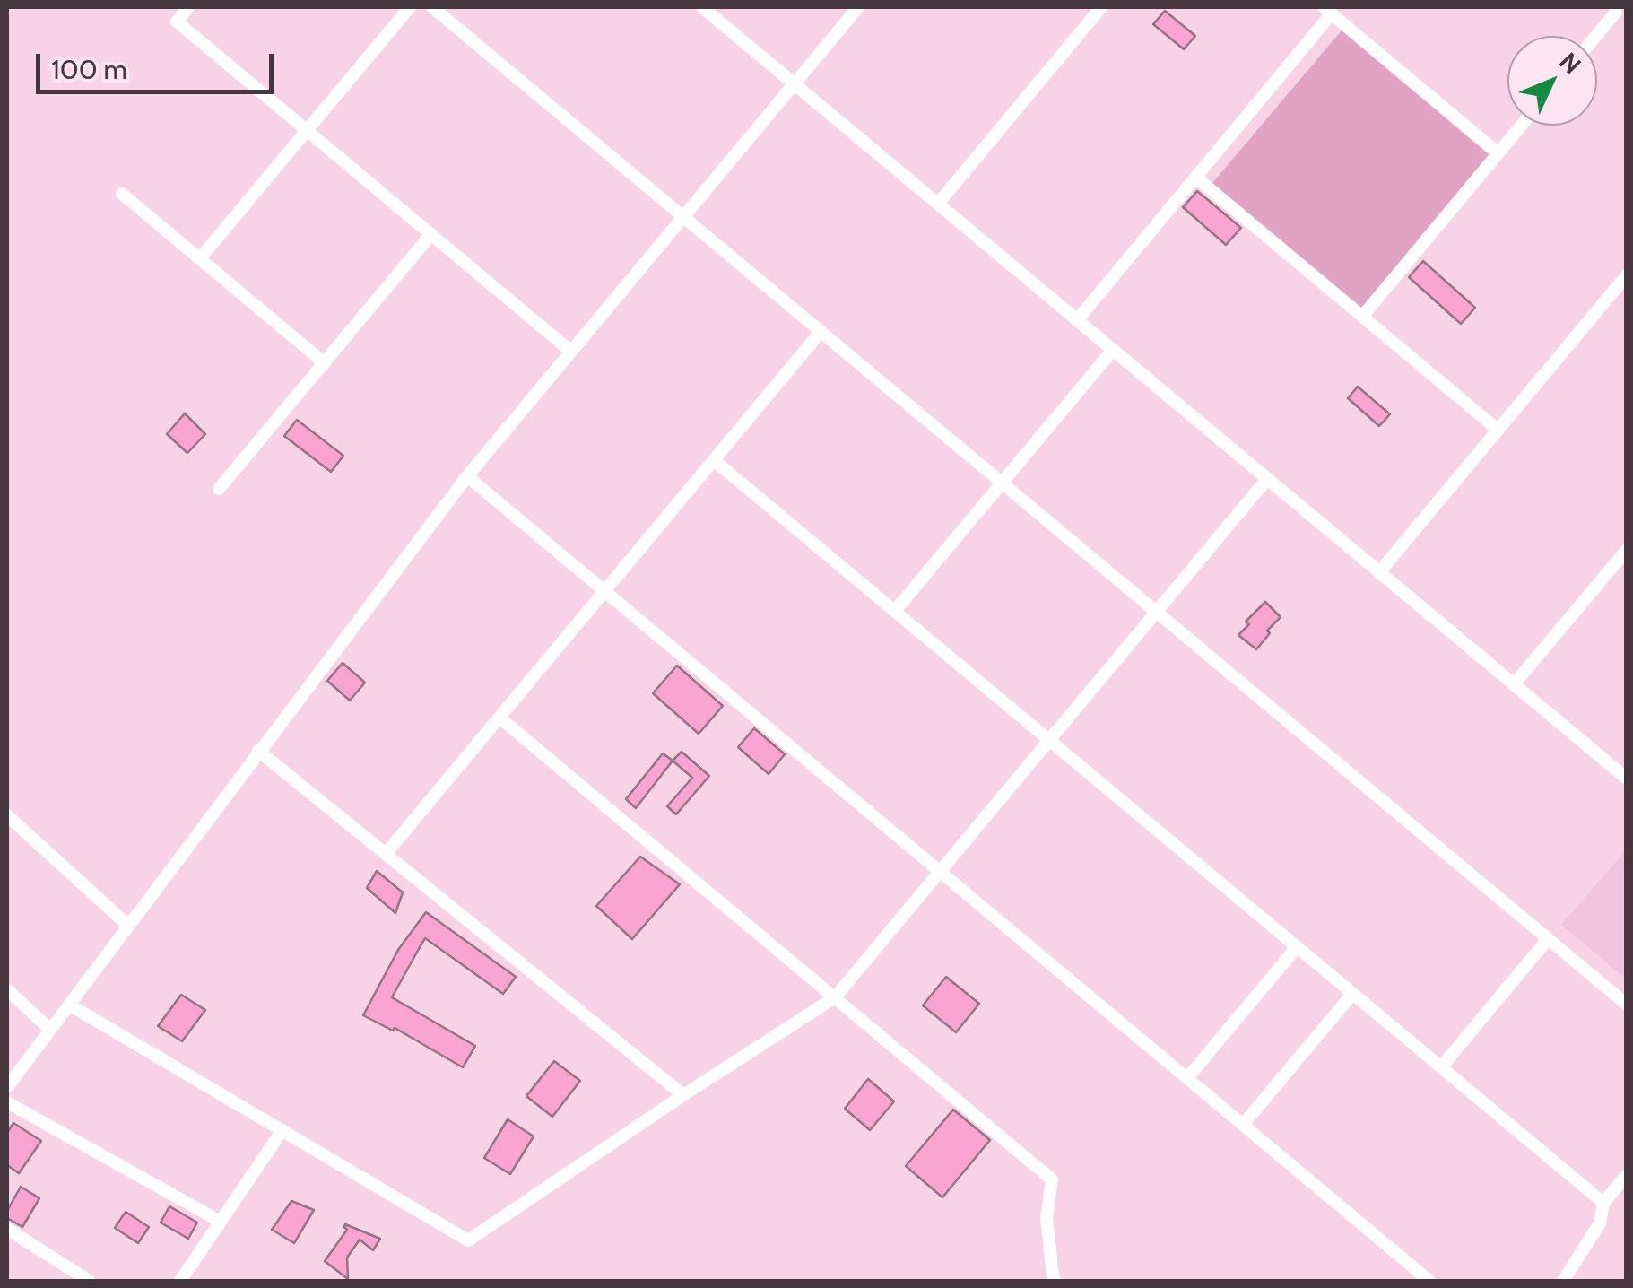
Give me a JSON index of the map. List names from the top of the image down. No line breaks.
{"scale_bar":"100 m","north":"top right"}
